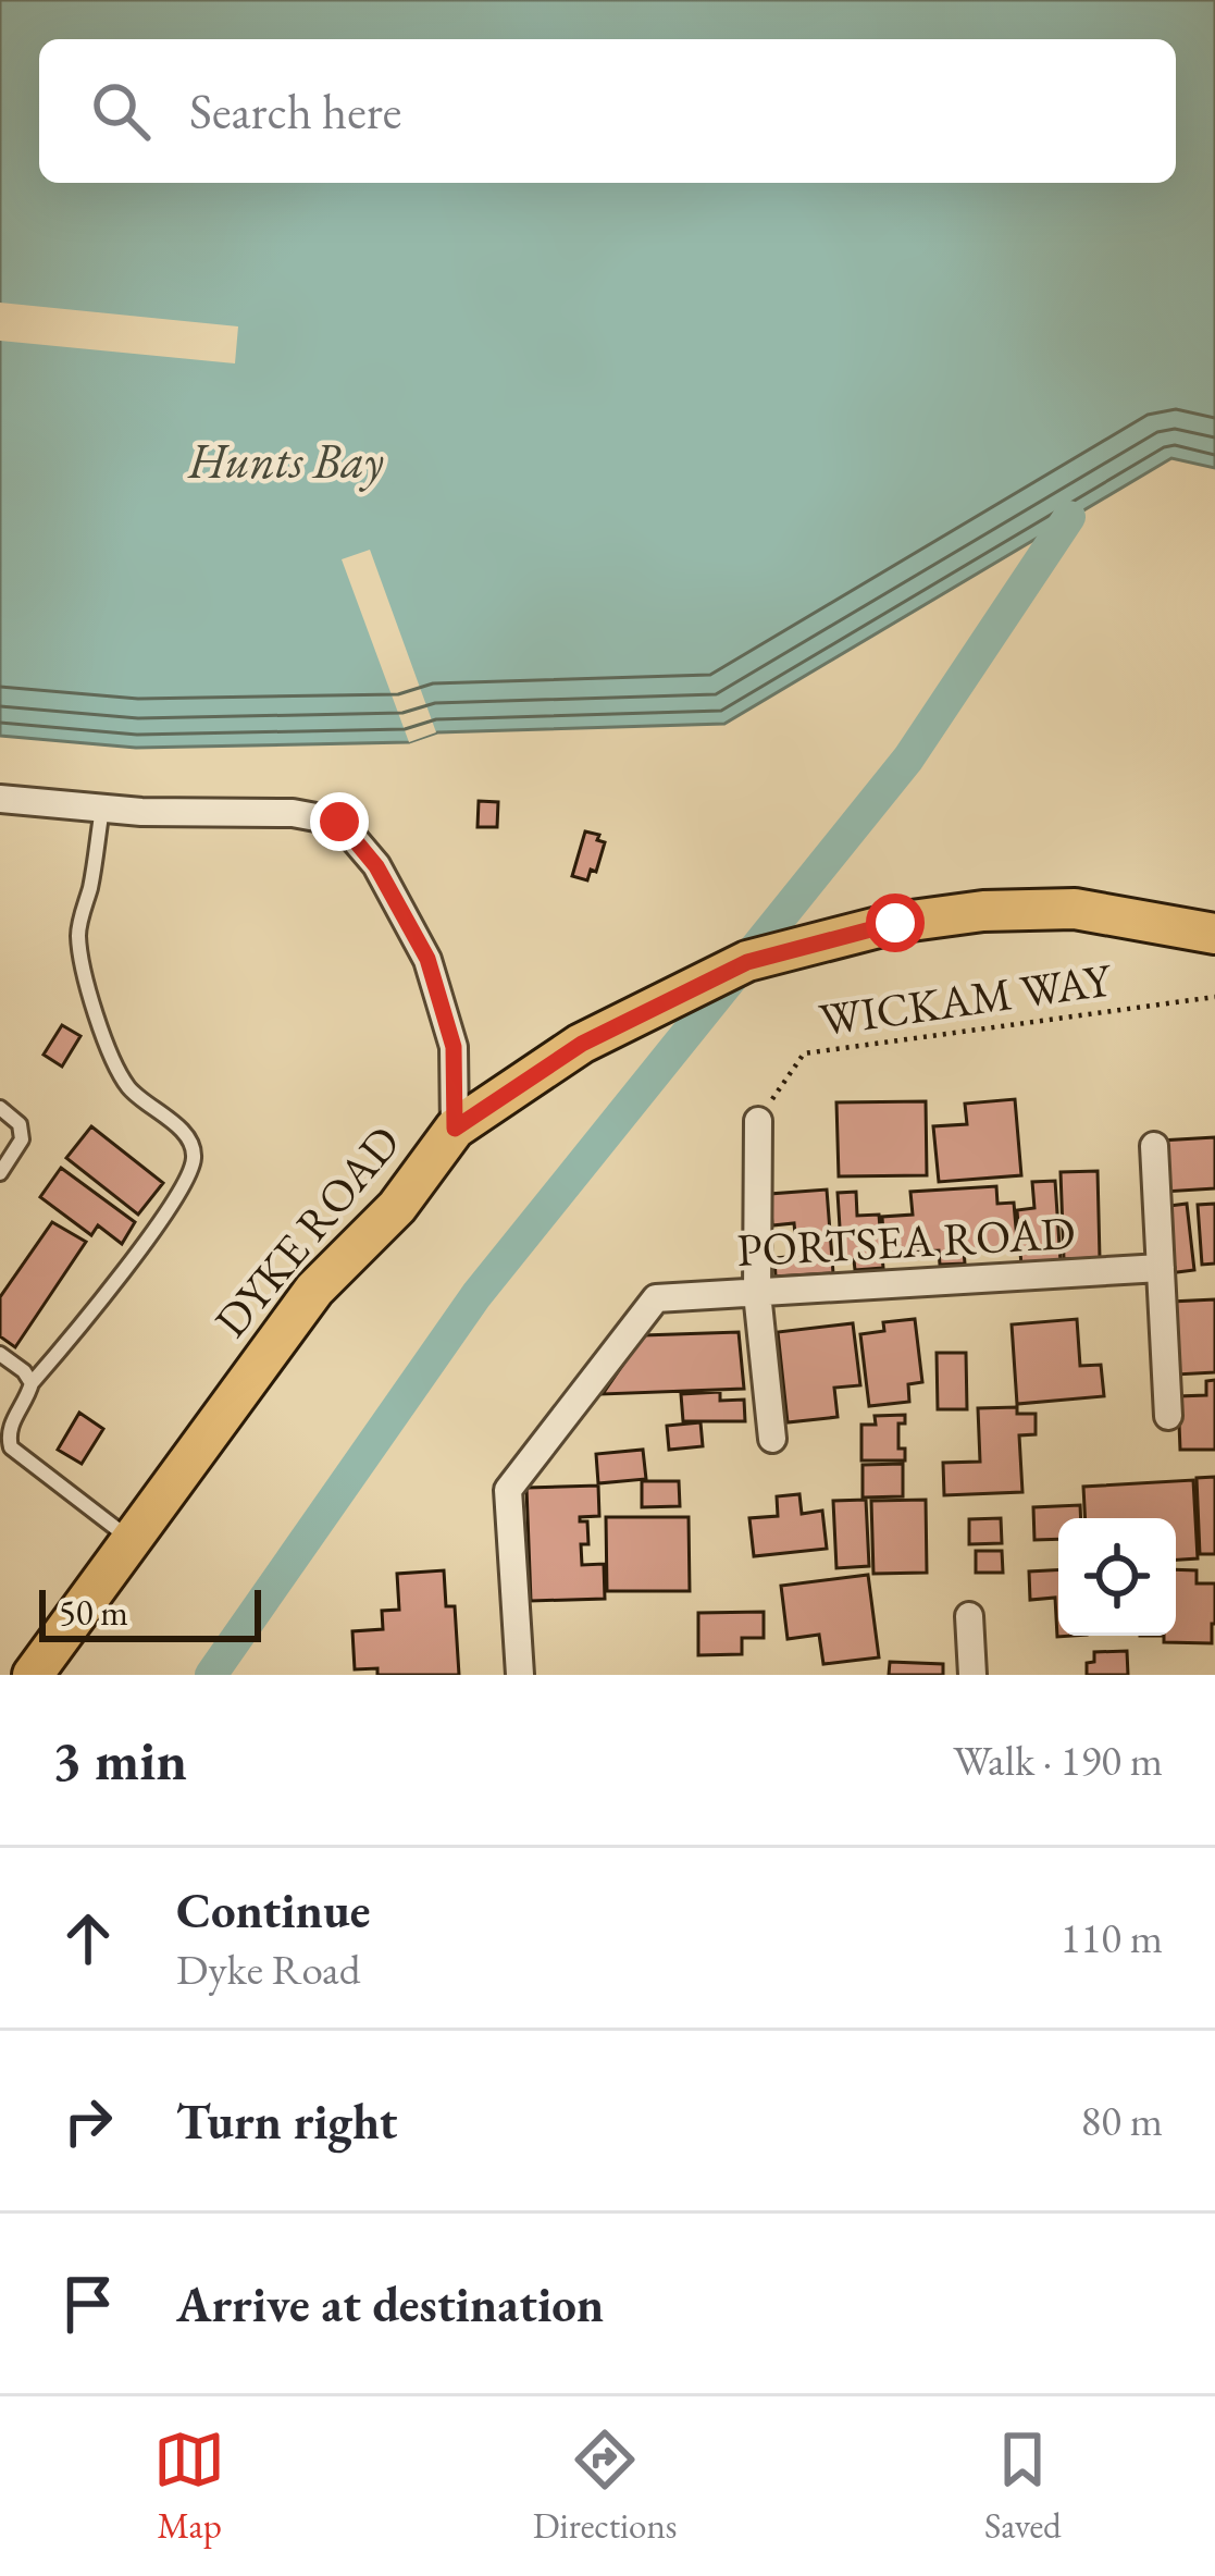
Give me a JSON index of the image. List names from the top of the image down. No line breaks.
{"streets":{"main road":["DYKE ROAD"],"street":["PORTSEA ROAD"],"path":["WICKAM WAY"]},"water":["Hunts Bay"],"scale_bar":"50 m","page":{"search":"Search here","scale":"50 m","heading":["3 min","Walk · 190 m"],"list":[["Continue","Dyke Road","110 m"],["Turn right","80 m"],"Arrive at destination"],"nav":["Map","Directions","Saved"]}}
